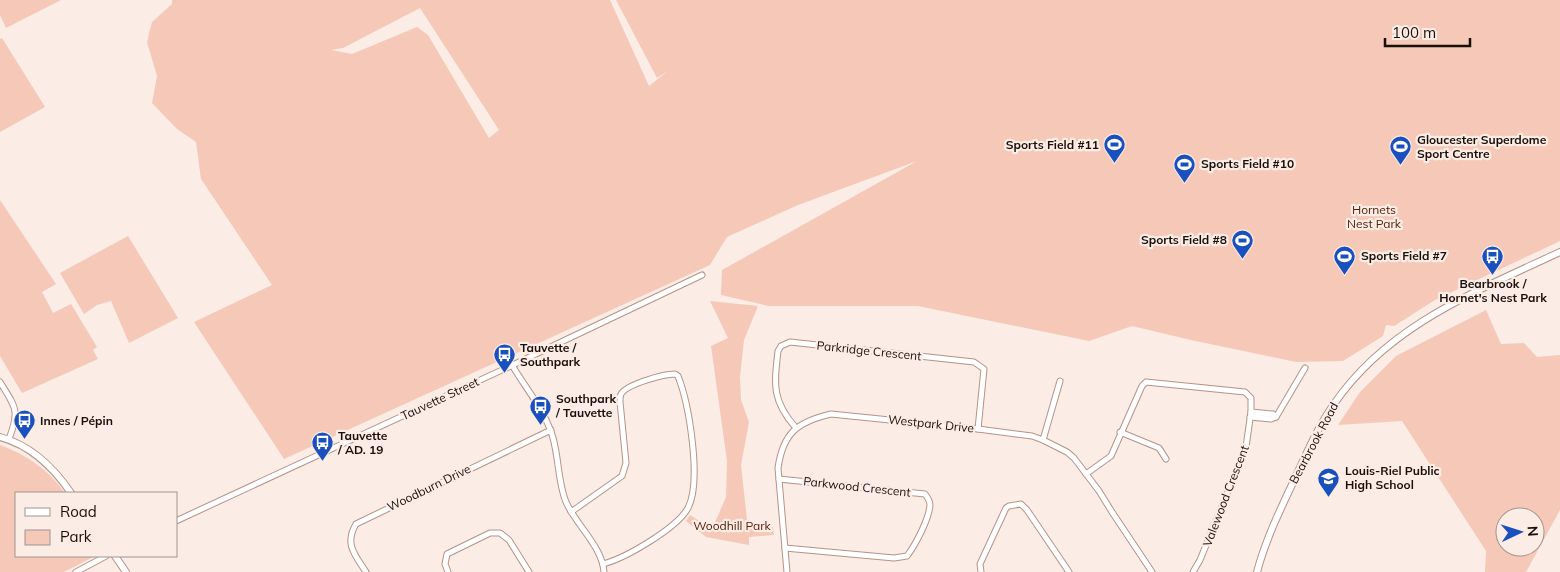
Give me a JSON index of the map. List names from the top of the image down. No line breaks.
{"streets":{"street":["Parkridge Crescent","Tauvette Street","Westpark Drive","Bearbrook Road","Parkwood Crescent","Woodburn Drive","Valewood Crescent"]},"crossings":[["Parkridge Crescent","Westpark Drive"],["Westpark Drive","Parkwood Crescent"]],"parks":["Hornets Nest Park","Woodhill Park"],"places":{"sports":["Sports Field #11","Gloucester Superdome Sport Centre","Sports Field #10","Sports Field #8","Sports Field #7"],"bus stop":["Bearbrook / Hornet's Nest Park","Tauvette / Southpark","Southpark / Tauvette","Innes / Pépin","Tauvette / AD. 19"],"school or university":["Louis-Riel Public High School"]},"legend":["Road","Park"],"scale_bar":"100 m","north":"right"}
